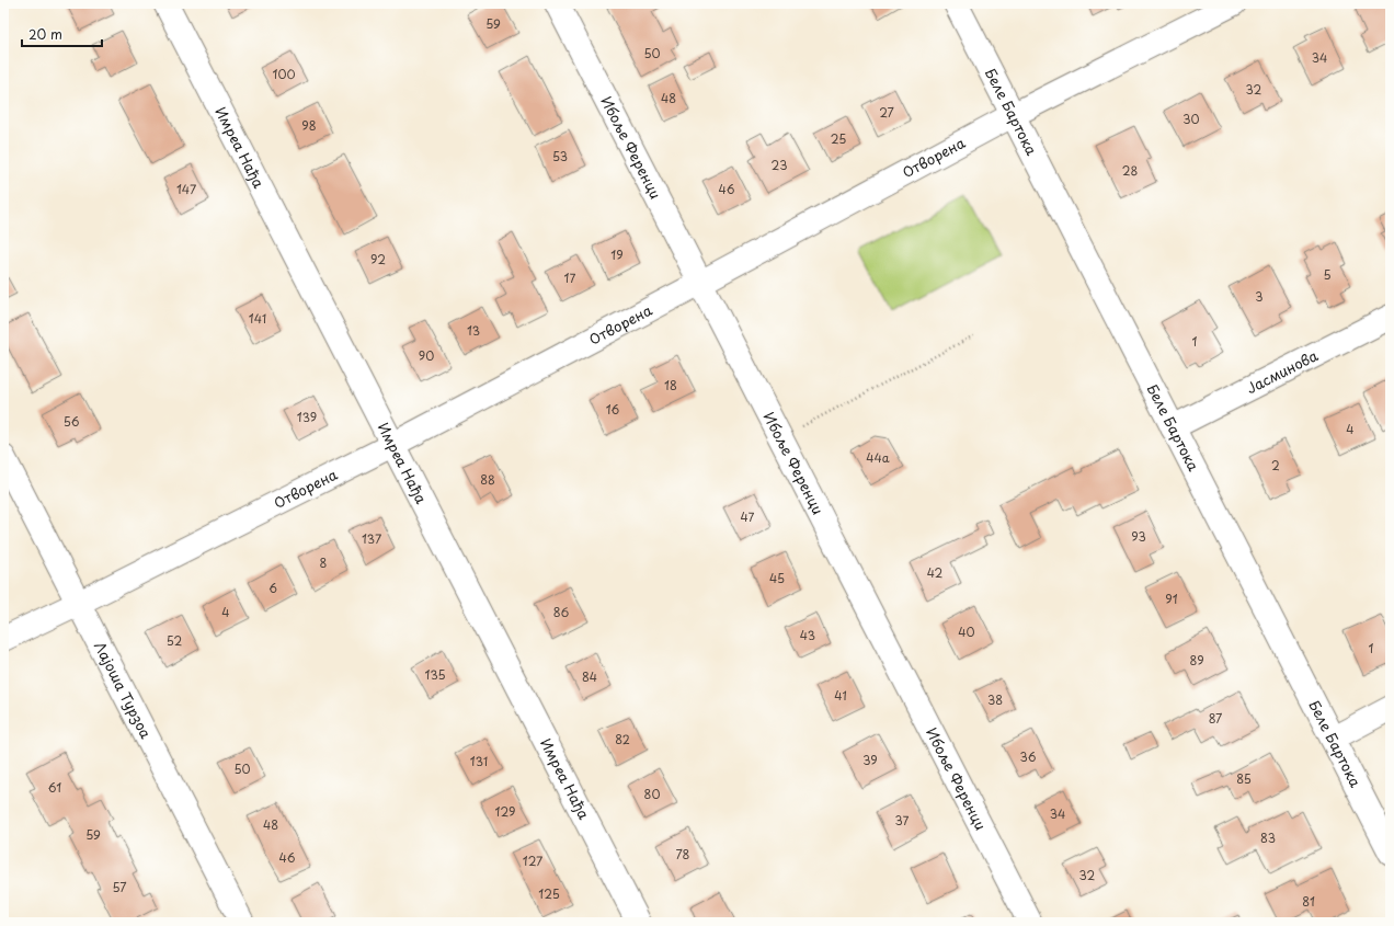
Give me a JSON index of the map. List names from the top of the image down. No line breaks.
{"streets":{"street":["Беле Бартока","Имреа Нађа","Ибоље Ференци","Отворена","Јасминова","Лајоша Турзоа"]},"crossings":[["Беле Бартока","Отворена"],["Беле Бартока","Јасминова"],["Имреа Нађа","Отворена"],["Ибоље Ференци","Отворена"],["Отворена","Лајоша Турзоа"]],"house_numbers":["59","50","34","100","32","48","27","30","98","25","53","23","28","147","46","19","92","5","17","3","141","13","1","90","18","16","139","56","4","44a","2","88","47","93","137","8","42","45","6","91","4","86","40","43","52","1","89","135","84","41","38","87","82","36","39","131","50","85","61","80","129","34","37","48","59","83","78","46","127","32","57","125","81"],"scale_bar":"20 m"}
